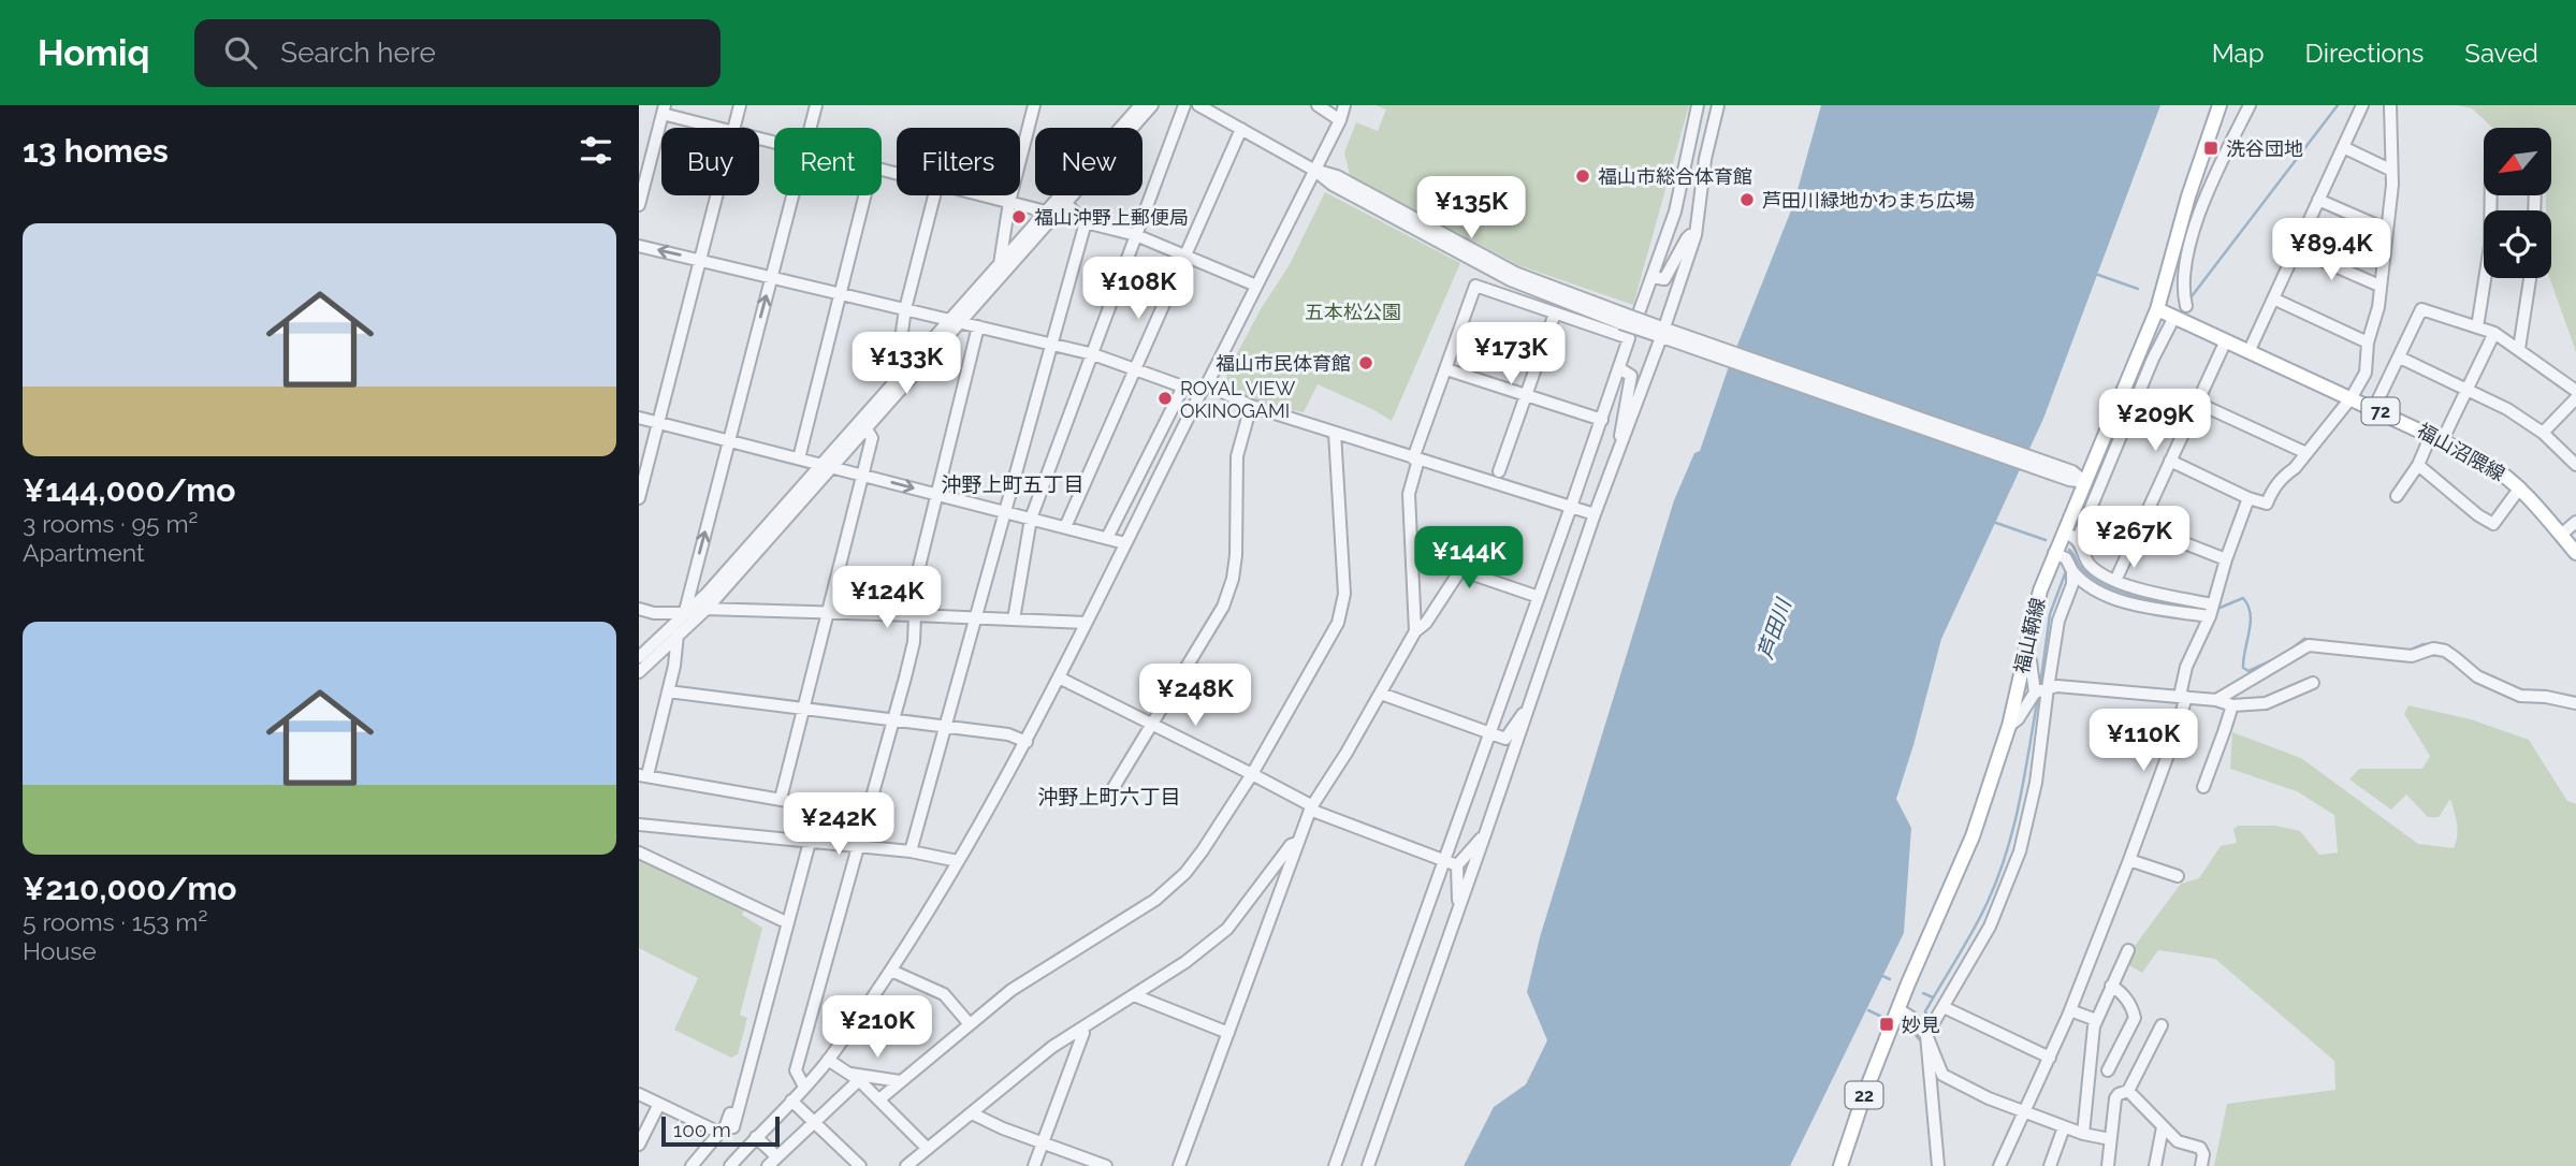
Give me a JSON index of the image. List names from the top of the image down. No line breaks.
{"streets":{"main road":["72","福山沼隈線","福山鞆線","22"]},"crossings":[["福山沼隈線","福山鞆線"]],"districts":["沖野上町五丁目","沖野上町六丁目"],"water":["芦田川"],"parks":["五本松公園"],"places":{"transit":["洗谷団地","妙見"],"other":["福山市総合体育館","芦田川緑地かわまち広場","福山沖野上郵便局","福山市民体育館","ROYAL VIEW OKINOGAMI"]},"scale_bar":"100 m","north":"bottom left","page":{"header":"Homiq","search":"Search here","nav":["Map","Directions","Saved"],"heading":"13 homes","chip":["Buy","Rent","Filters","New"],"price":["¥135K","¥89.4K","¥108K","¥173K","¥133K","¥209K","¥267K","¥144K","¥124K","¥248K","¥110K","¥242K","¥210K"],"list":[{"name":"¥144,000/mo","note":"3 rooms · 95 m² · Apartment"},{"name":"¥210,000/mo","note":"5 rooms · 153 m² · House"}],"scale":"100 m"}}
